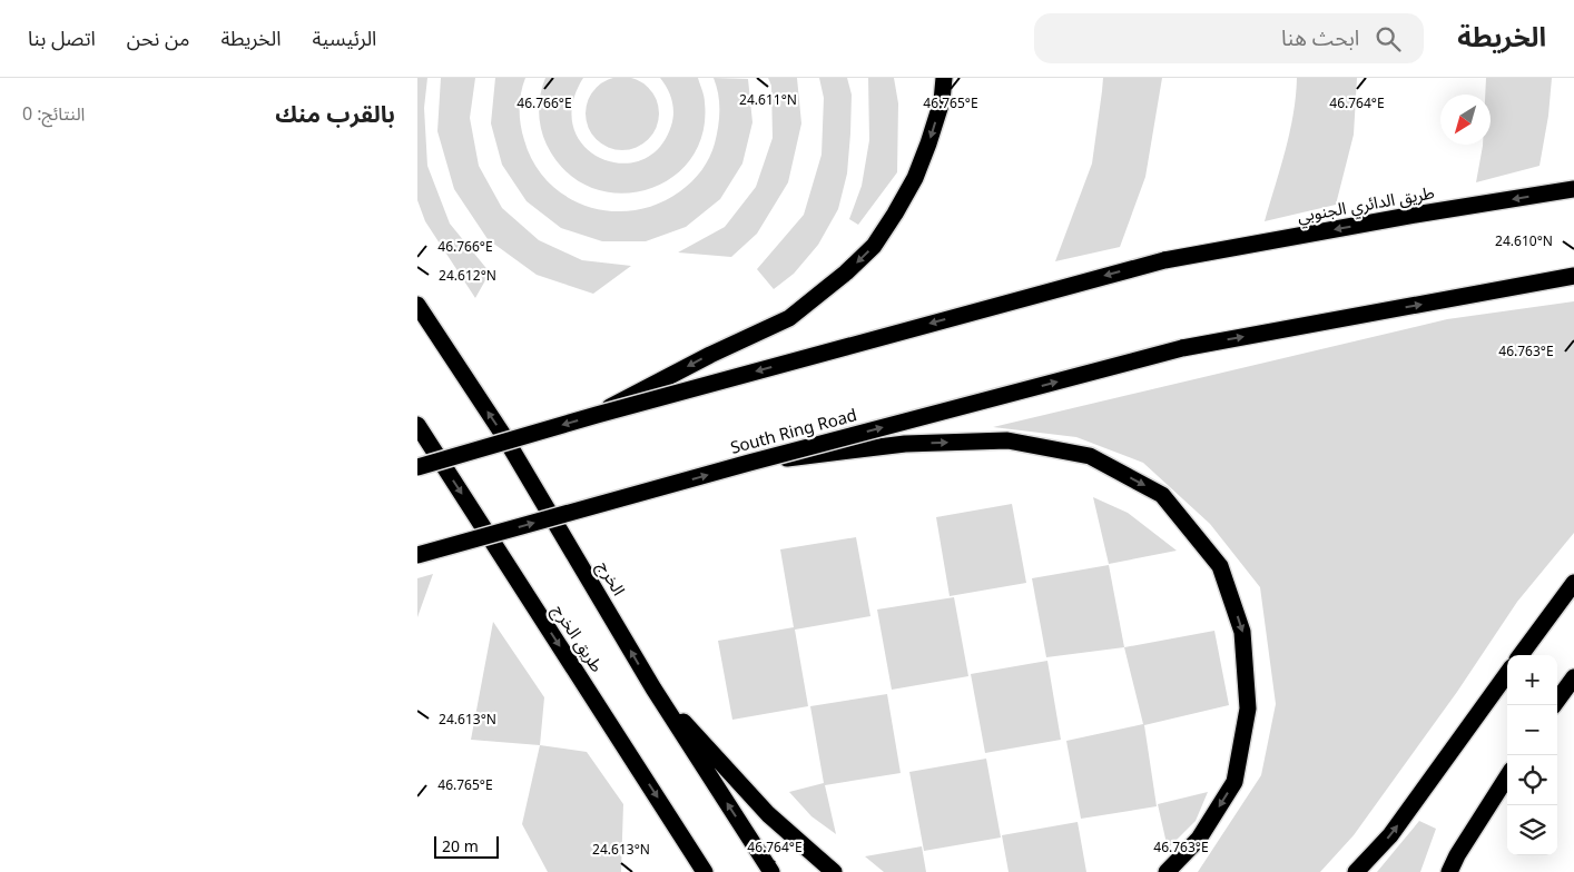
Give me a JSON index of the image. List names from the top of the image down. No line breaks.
{"streets":{"highway":["طريق الدائري الجنوبي","South Ring Road","الخرج","طريق الخرج"]},"one_way":["طريق الدائري الجنوبي","South Ring Road"],"scale_bar":"20 m","north":"bottom left","page":{"header":"الخريطة","search":"ابحث هنا","nav":["الرئيسية","الخريطة","من نحن","اتصل بنا"],"heading":["بالقرب منك","النتائج: 0"],"map_buttons":["+","−"],"scale":"20 m"},"coordinates":["24.611°N","46.766°E","46.765°E","46.764°E","24.610°N","24.612°N","46.763°E","24.613°N"]}
